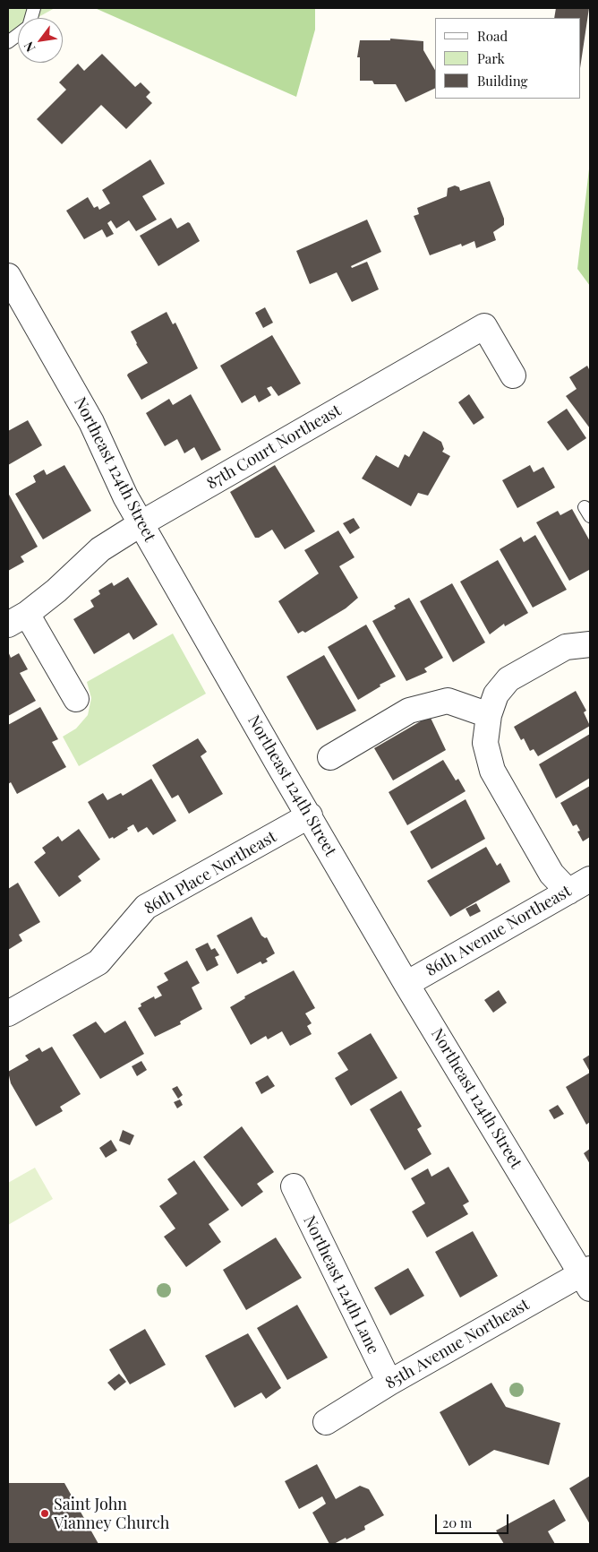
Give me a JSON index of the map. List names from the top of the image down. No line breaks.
{"streets":{"street":["87th Court Northeast","Northeast 124th Street","86th Place Northeast","86th Avenue Northeast","Northeast 124th Lane","85th Avenue Northeast"]},"crossings":[["87th Court Northeast","Northeast 124th Street"],["Northeast 124th Street","86th Place Northeast"],["Northeast 124th Street","86th Avenue Northeast"],["Northeast 124th Street","85th Avenue Northeast"],["Northeast 124th Lane","85th Avenue Northeast"]],"places":["Saint John Vianney Church"],"legend":["Road","Park","Building"],"scale_bar":"20 m","north":"bottom left"}
